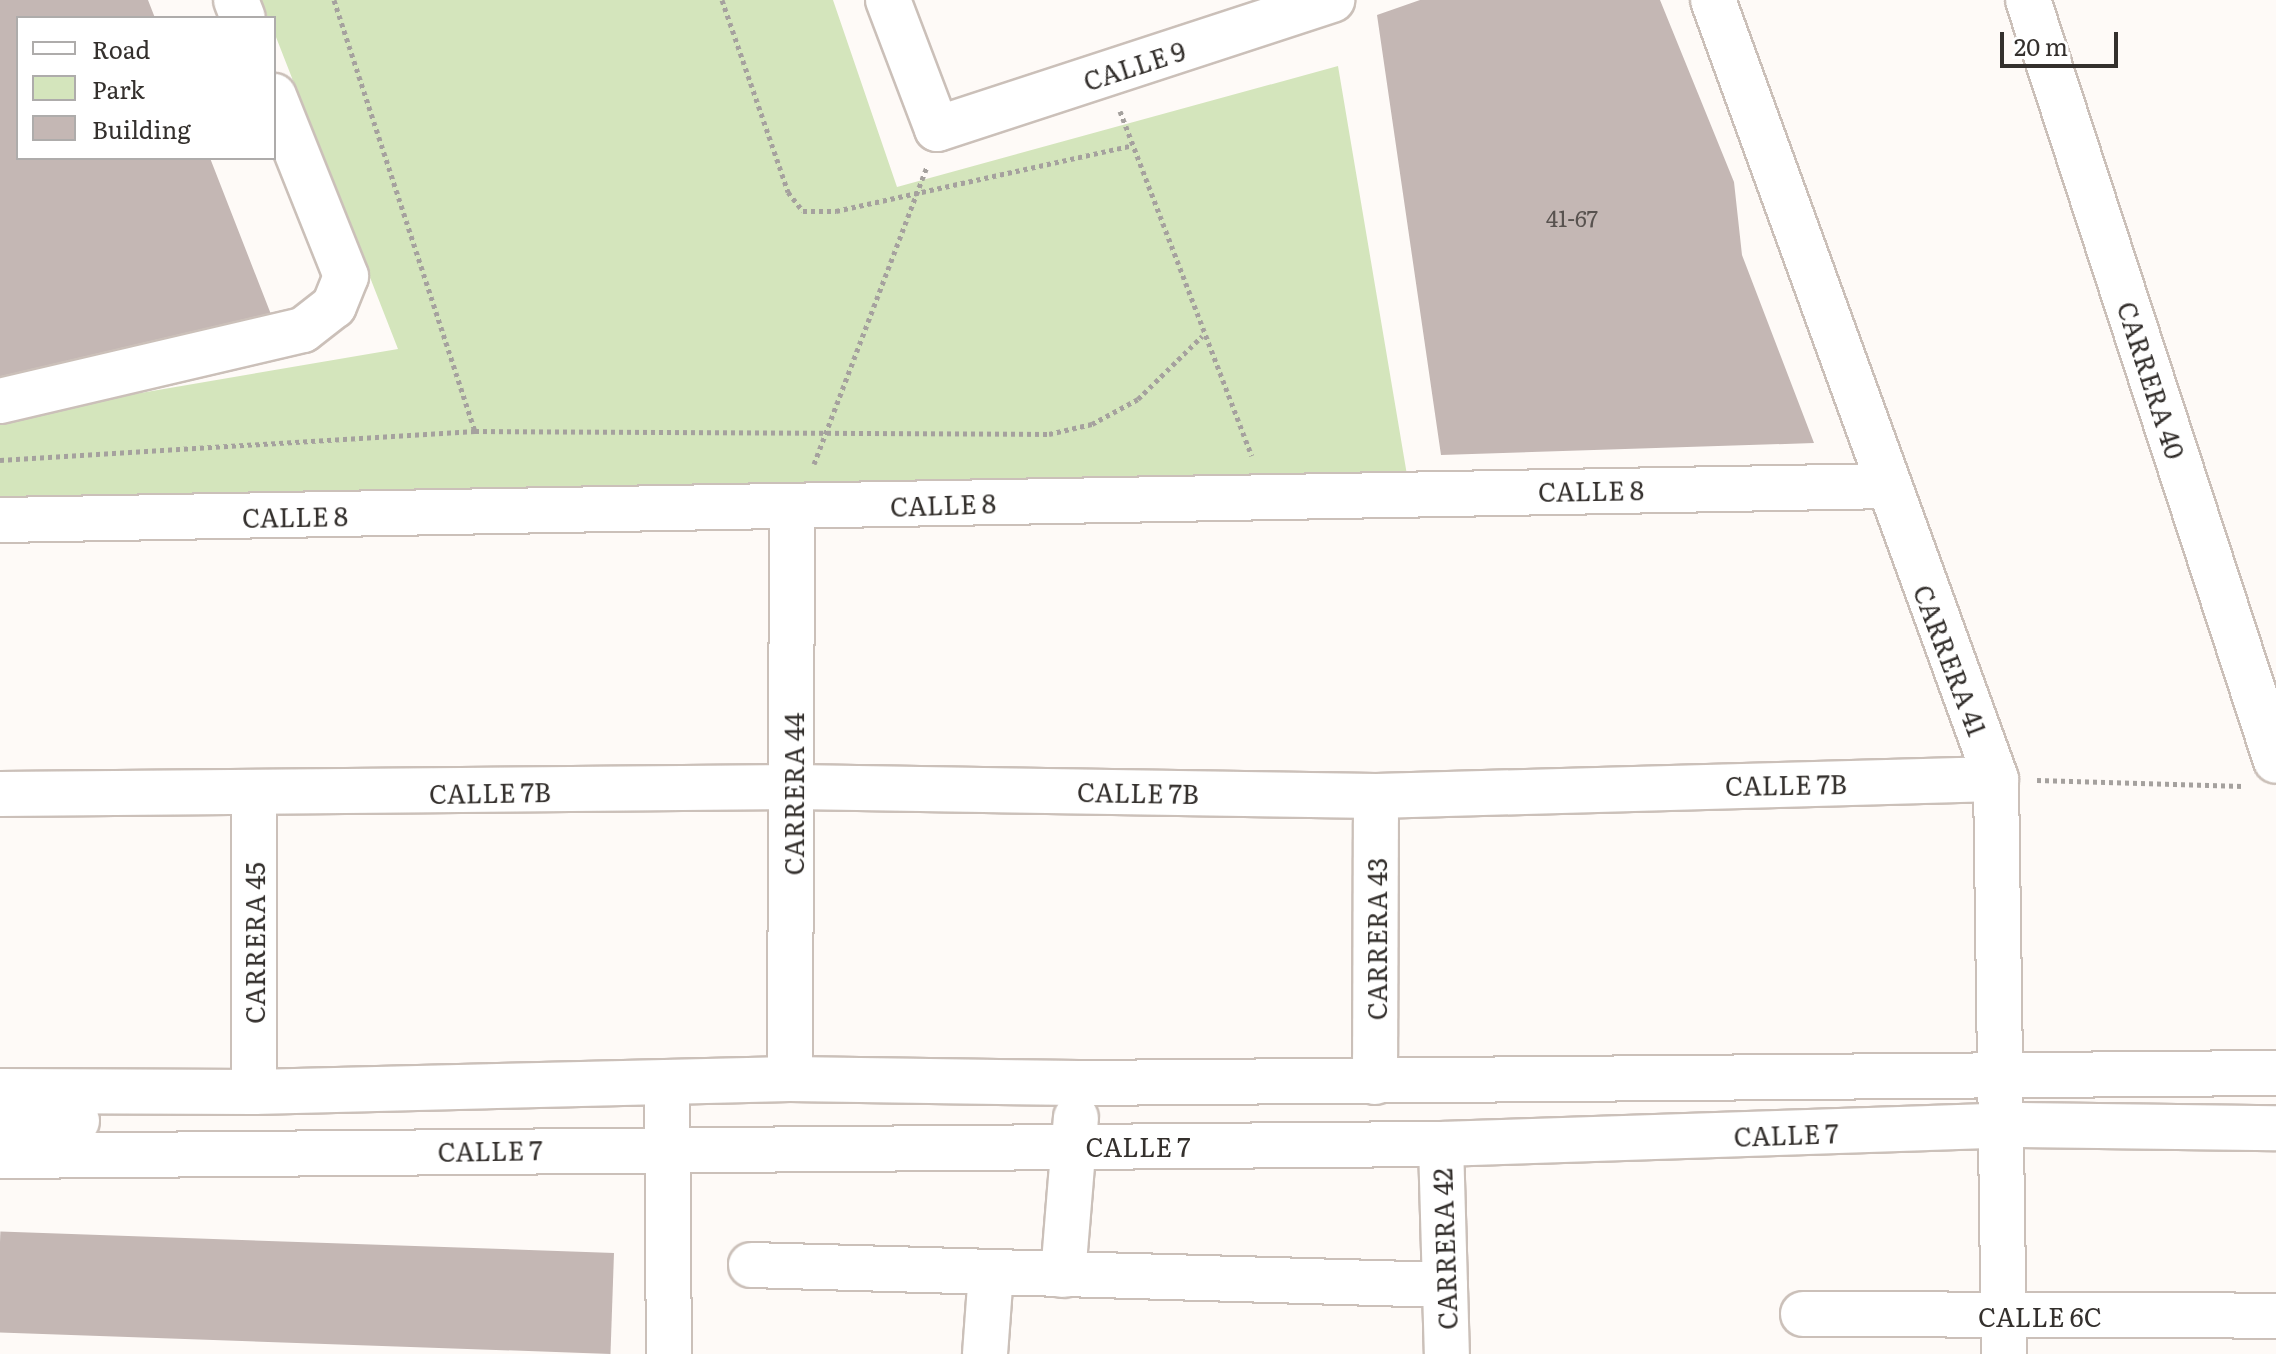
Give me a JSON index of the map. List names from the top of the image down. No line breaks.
{"streets":{"street":["CALLE 9","CARRERA 40","CALLE 8","CARRERA 41","CALLE 7B","CARRERA 44","CARRERA 43","CARRERA 45","CALLE 7","CARRERA 42","CALLE 6C"]},"crossings":[["CALLE 8","CARRERA 41"],["CALLE 8","CARRERA 44"],["CARRERA 41","CALLE 7B"],["CARRERA 41","CALLE 7"],["CARRERA 41","CALLE 6C"],["CALLE 7B","CARRERA 44"],["CALLE 7B","CARRERA 43"],["CALLE 7B","CARRERA 45"],["CARRERA 44","CALLE 7"],["CARRERA 43","CALLE 7"],["CARRERA 45","CALLE 7"],["CALLE 7","CARRERA 42"]],"house_numbers":["41-67"],"legend":["Road","Park","Building"],"scale_bar":"20 m"}
